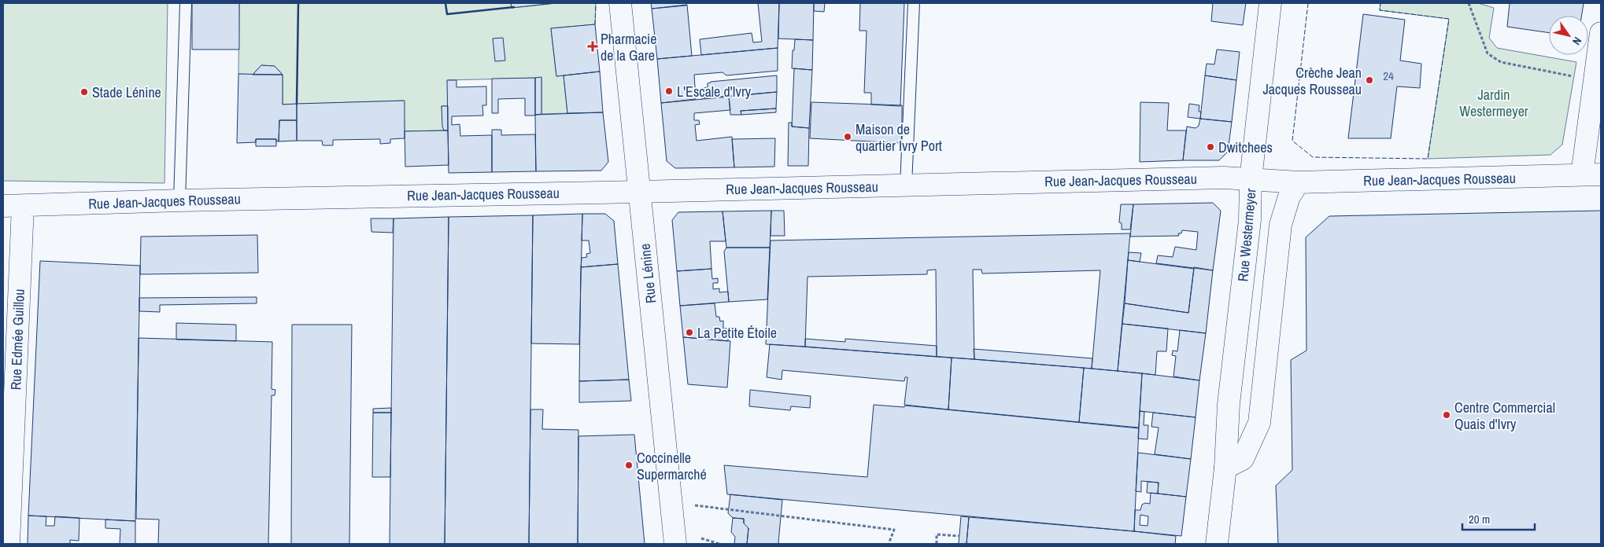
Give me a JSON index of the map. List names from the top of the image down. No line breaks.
{"streets":{"street":["Rue Jean-Jacques Rousseau","Rue Westermeyer","Rue Lénine","Rue Edmée Guillou"]},"crossings":[["Rue Jean-Jacques Rousseau","Rue Westermeyer"],["Rue Jean-Jacques Rousseau","Rue Lénine"],["Rue Jean-Jacques Rousseau","Rue Edmée Guillou"]],"parks":["Jardin Westermeyer"],"places":{"health":["Pharmacie de la Gare"],"other":["Crèche Jean Jacques Rousseau","L'Escale d'Ivry","Stade Lénine","Maison de quartier Ivry Port","Dwitchees","La Petite Étoile","Centre Commercial Quais d'Ivry","Coccinelle Supermarché"]},"house_numbers":["24"],"scale_bar":"20 m","north":"bottom right"}
